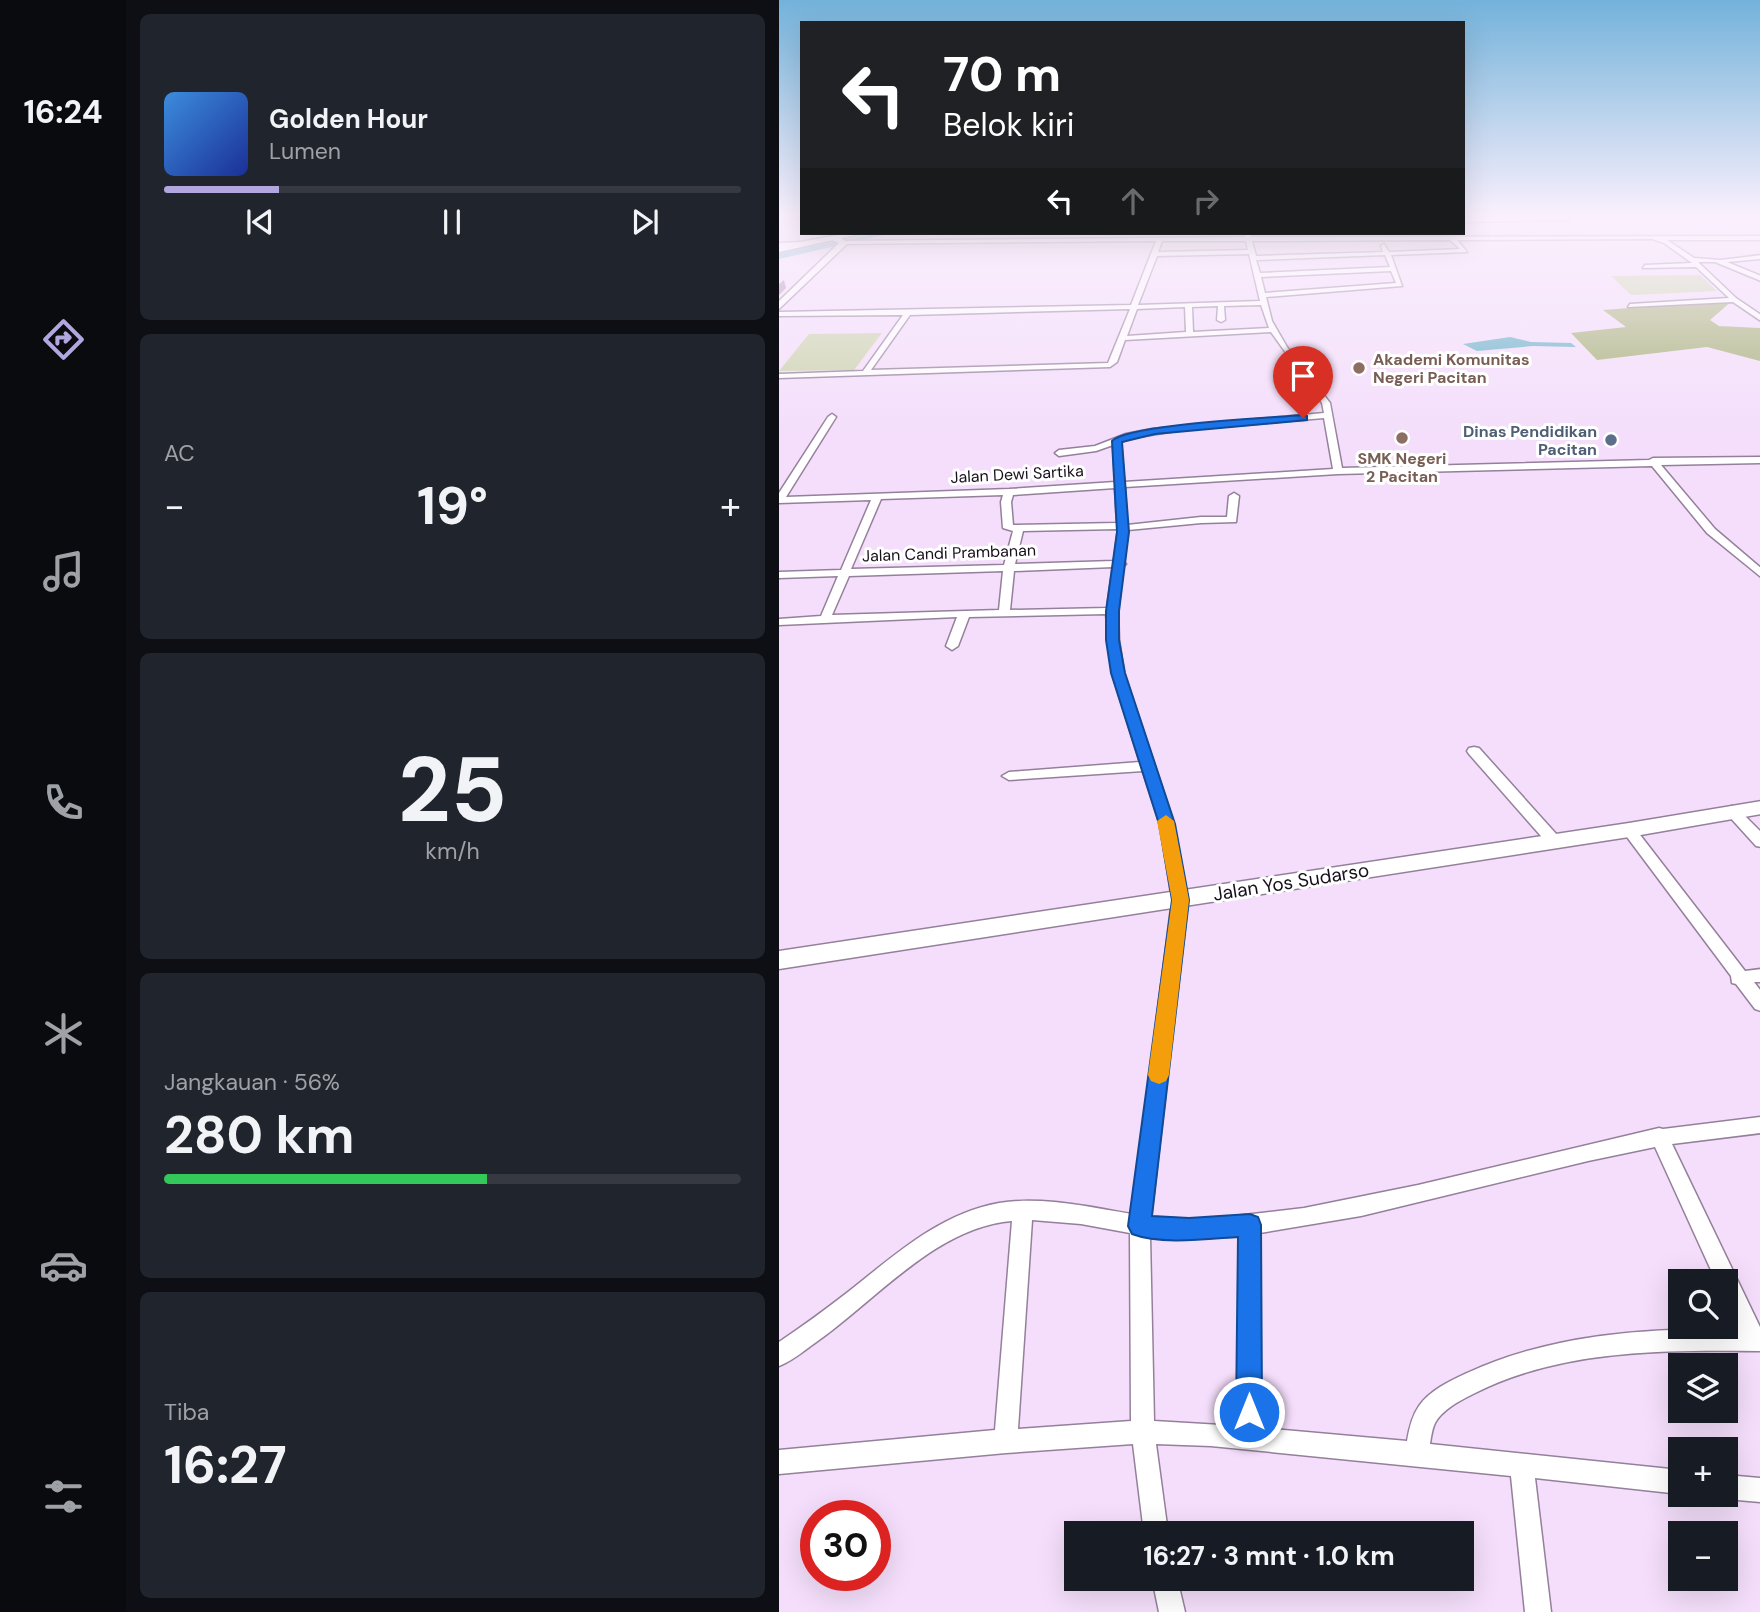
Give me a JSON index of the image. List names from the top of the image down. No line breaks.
{"streets":{"main road":["Jalan Yos Sudarso"],"street":["Jalan Dewi Sartika","Jalan Candi Prambanan"]},"places":["Akademi Komunitas Negeri Pacitan","SMK Negeri 2 Pacitan","Dinas Pendidikan Pacitan"],"page":{"tabs":"16:24","turn":["70 m","Belok kiri"],"song":["Golden Hour","Lumen"],"tile":["AC",["25","km/h"],["Jangkauan · 56%","280 km"],["Tiba","16:27"]],"heat":["−","19°","+"],"map_buttons":["+","−"],"limit":"30","trip":"16:27 · 3 mnt · 1.0 km"}}
